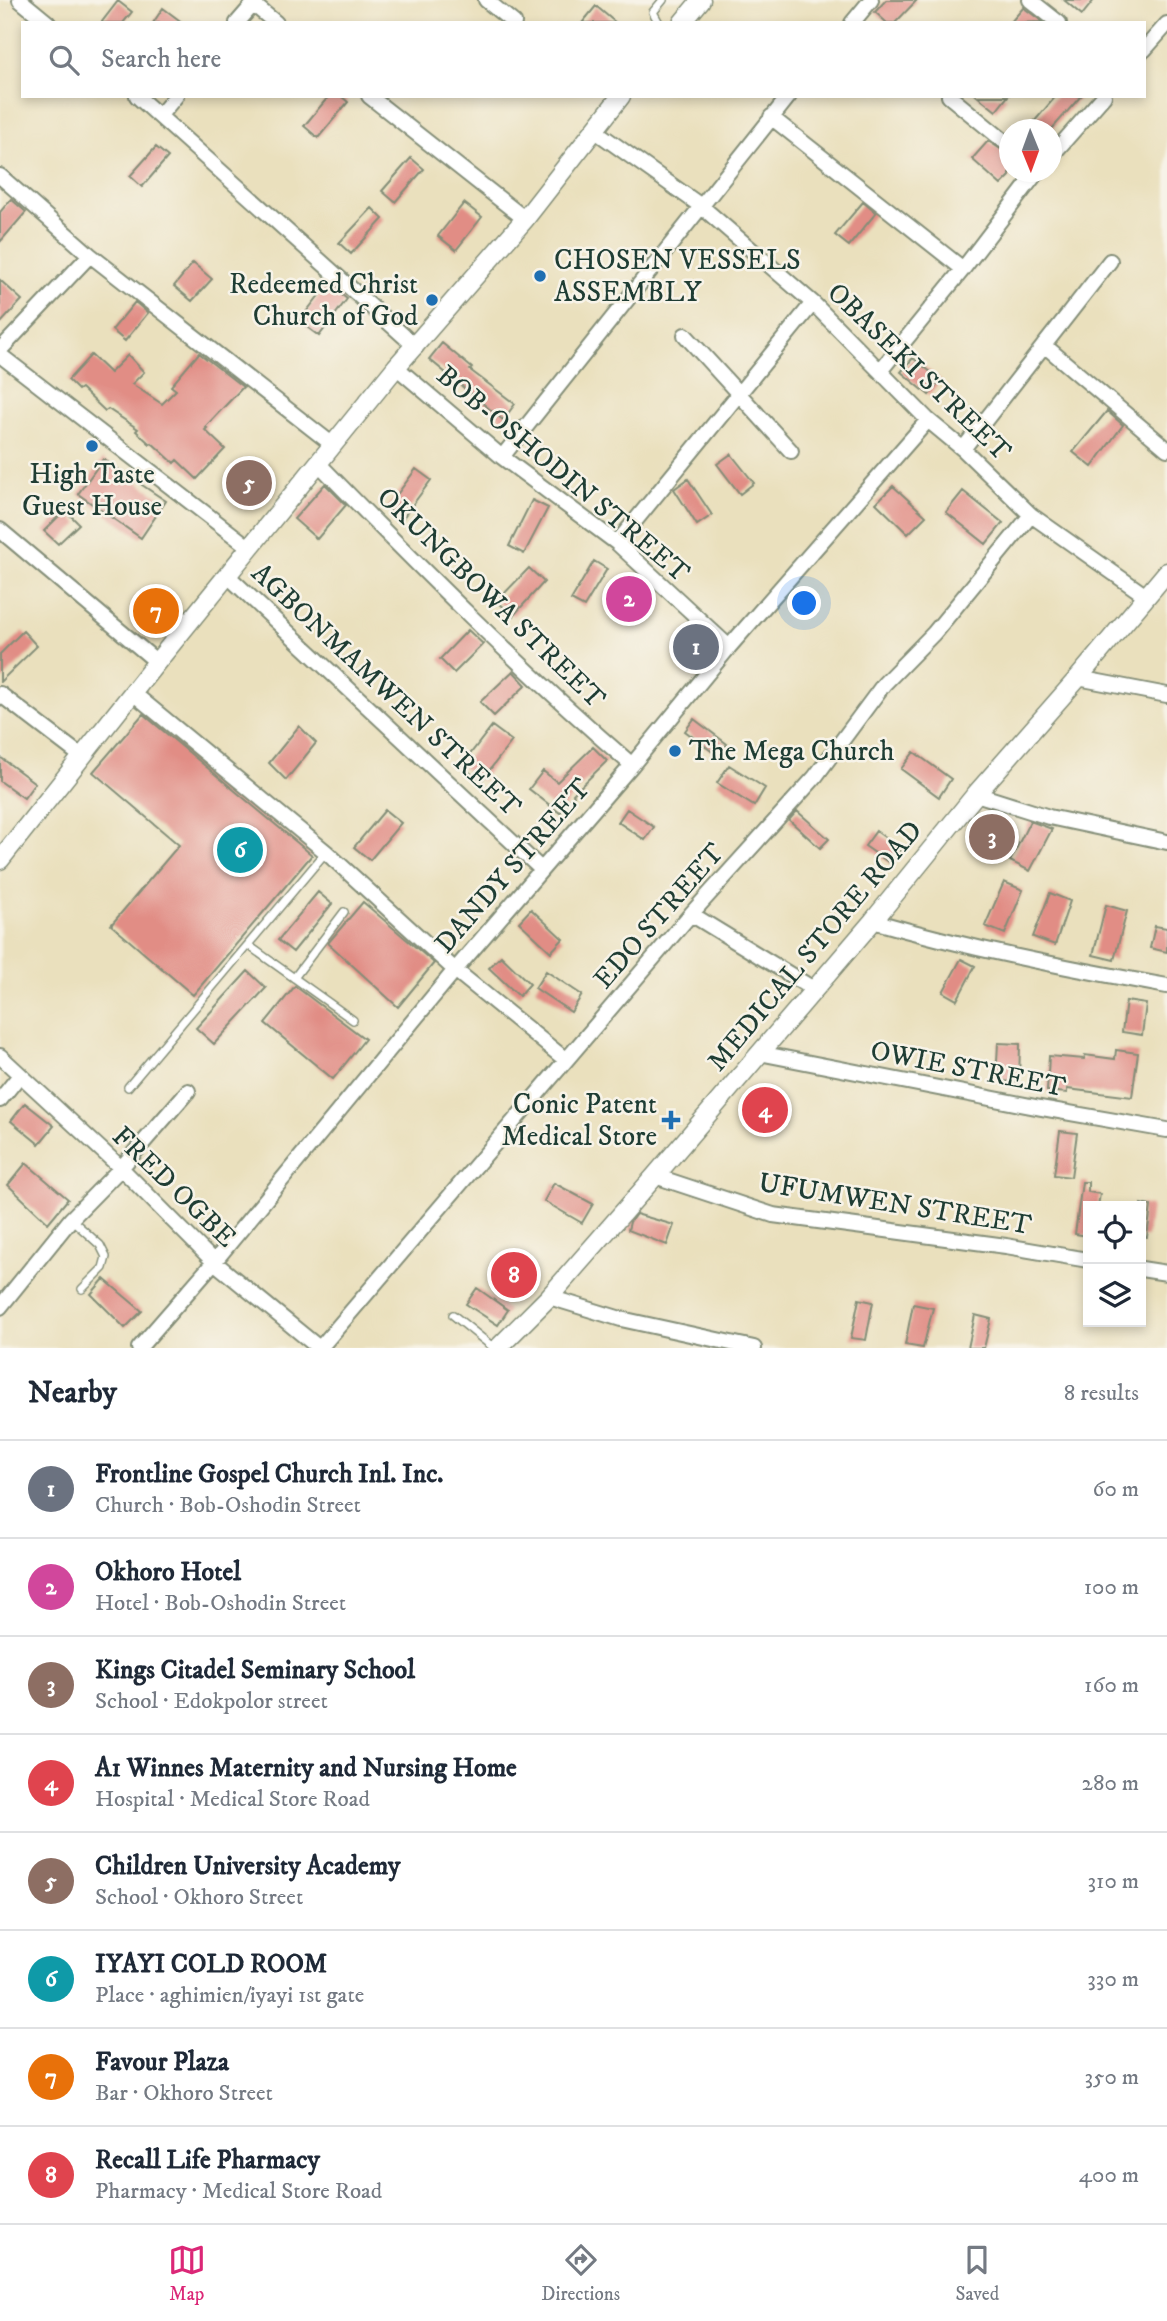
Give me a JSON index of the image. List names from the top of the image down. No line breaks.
{"streets":{"street":["OBASEKI STREET","BOB-OSHODIN STREET","OKUNGBOWA STREET","AGBONMAMWEN STREET","DANDY STREET","EDO STREET","MEDICAL STORE ROAD","OWIE STREET","FRED OGBE","UFUMWEN STREET"]},"crossings":[["OBASEKI STREET","DANDY STREET"],["OBASEKI STREET","EDO STREET"],["OBASEKI STREET","MEDICAL STORE ROAD"],["BOB-OSHODIN STREET","DANDY STREET"],["OKUNGBOWA STREET","DANDY STREET"],["AGBONMAMWEN STREET","DANDY STREET"],["DANDY STREET","FRED OGBE"],["EDO STREET","FRED OGBE"],["MEDICAL STORE ROAD","OWIE STREET"],["MEDICAL STORE ROAD","UFUMWEN STREET"]],"places":{"other":["CHOSEN VESSELS ASSEMBLY","Redeemed Christ Church of God","High Taste Guest House","The Mega Church"],"health":["Conic Patent Medical Store"]},"north":"bottom","page":{"search":"Search here","pins":["5","2","7","1","3","6","4","8"],"heading":["Nearby","8 results"],"list":[{"mark":"1","name":"Frontline Gospel Church Inl. Inc.","note":"Church · Bob-Oshodin Street","value":"60 m"},{"mark":"2","name":"Okhoro Hotel","note":"Hotel · Bob-Oshodin Street","value":"100 m"},{"mark":"3","name":"Kings Citadel Seminary School","note":"School · Edokpolor street","value":"160 m"},{"mark":"4","name":"A1 Winnes Maternity and Nursing Home","note":"Hospital · Medical Store Road","value":"280 m"},{"mark":"5","name":"Children University Academy","note":"School · Okhoro Street","value":"310 m"},{"mark":"6","name":"IYAYI COLD ROOM","note":"Place · aghimien/iyayi 1st gate","value":"330 m"},{"mark":"7","name":"Favour Plaza","note":"Bar · Okhoro Street","value":"350 m"},{"mark":"8","name":"Recall Life Pharmacy","note":"Pharmacy · Medical Store Road","value":"400 m"}],"nav":["Map","Directions","Saved"]}}
